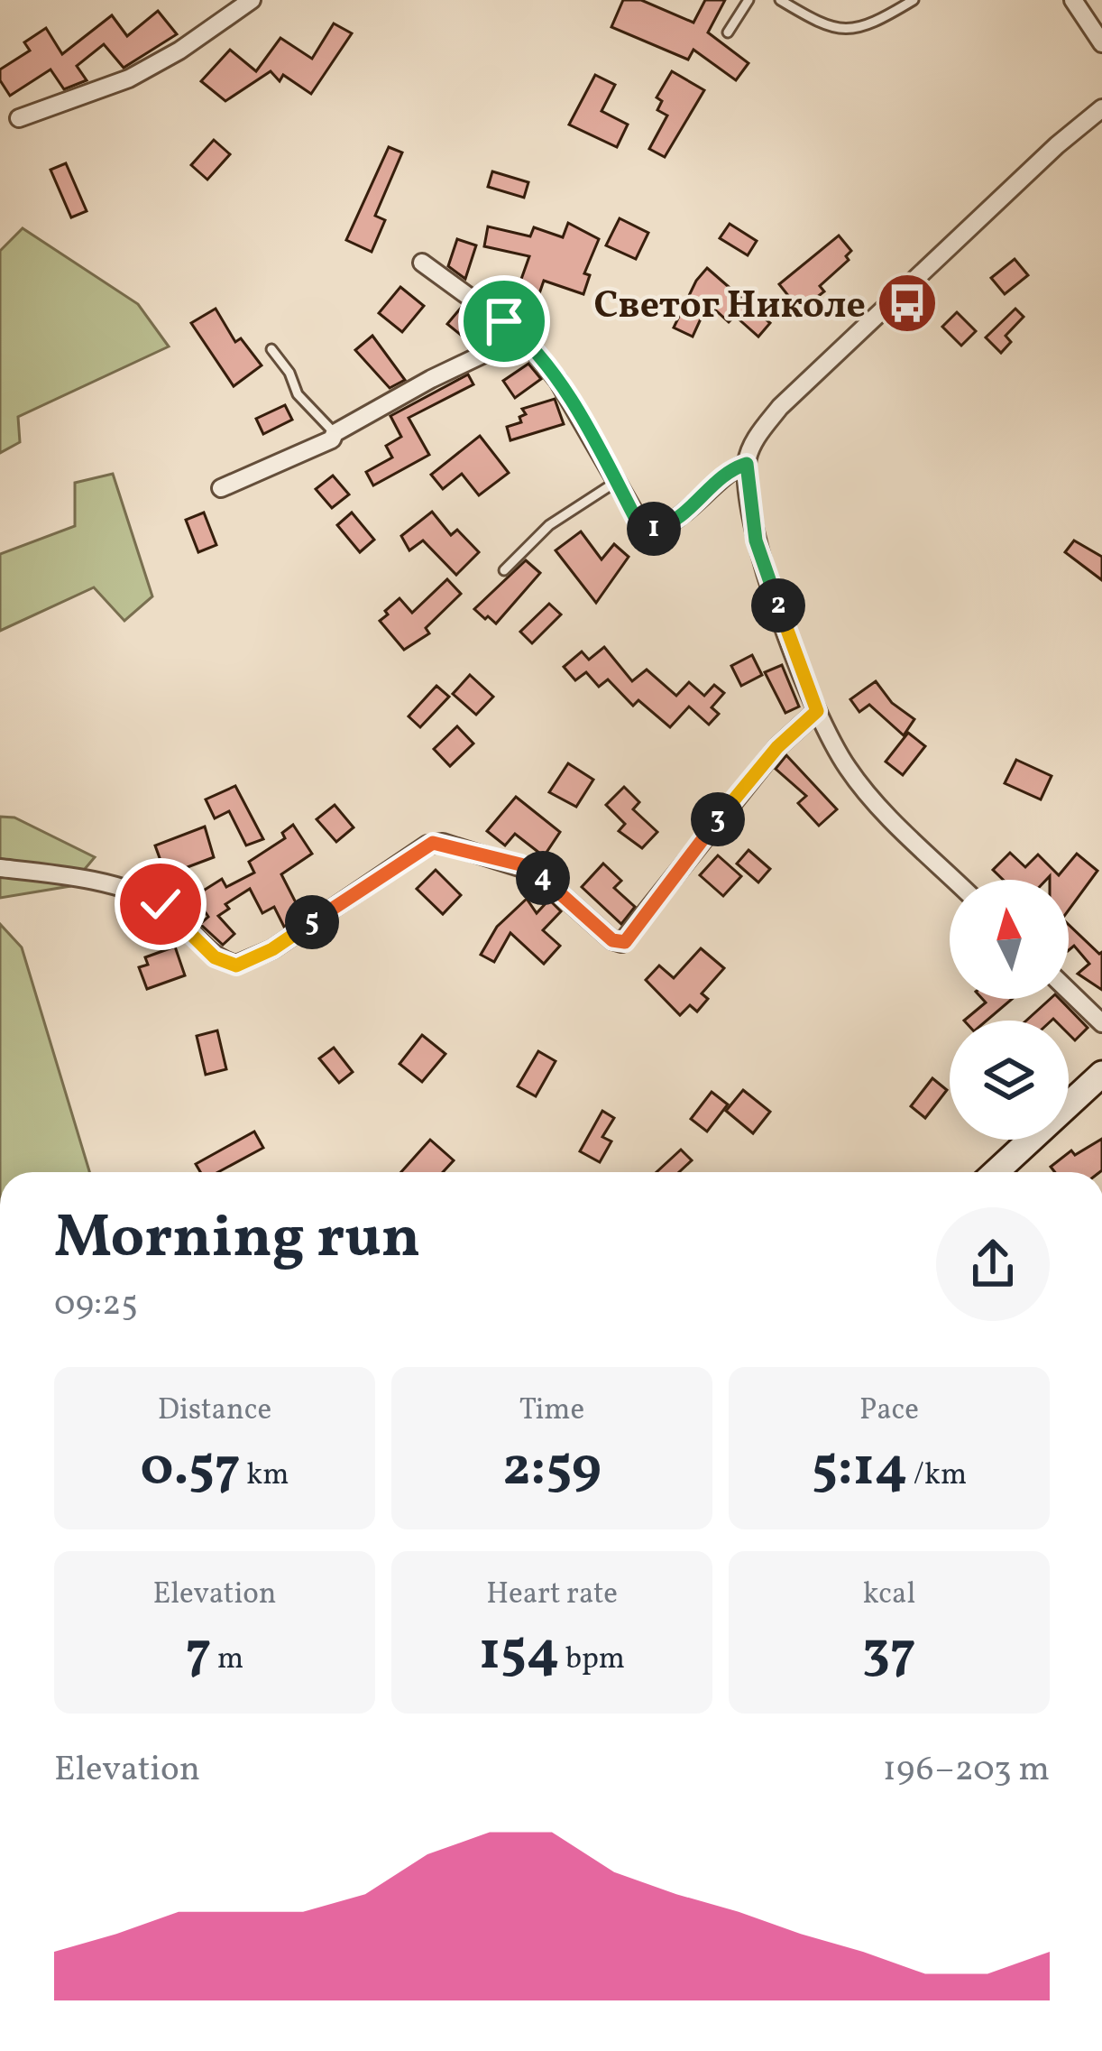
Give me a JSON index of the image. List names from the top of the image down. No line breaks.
{"places":{"bus stop":["Светог Николе"]},"north":"top","page":{"pins":["1","2","3","4","5"],"heading":["Morning run","09:25"],"stats":[["Distance","0.57 km"],["Time","2:59"],["Pace","5:14 /km"],["Elevation","7 m"],["Heart rate","154 bpm"],["kcal","37"]],"chart":["Elevation","196–203 m"]}}
